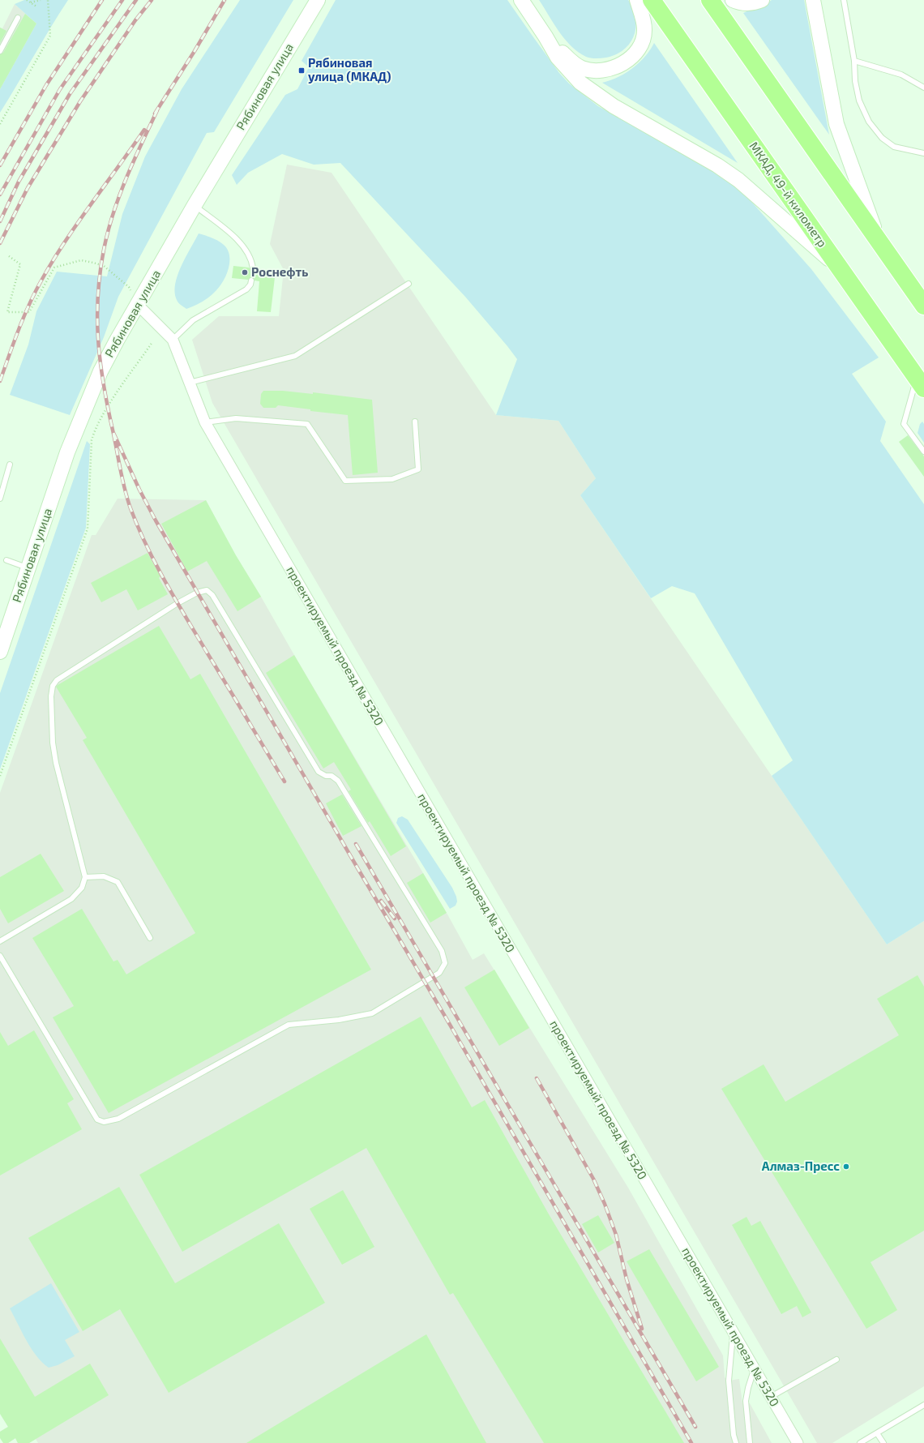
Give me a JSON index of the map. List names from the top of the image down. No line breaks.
{"streets":{"highway":["МКАД, 49-й километр"],"street":["Рябиновая улица","проектируемый проезд № 5320"]},"crossings":[["Рябиновая улица","проектируемый проезд № 5320"]],"places":{"transit":["Рябиновая улица (МКАД)"],"other":["Роснефть","Алмаз-Пресс"]}}
